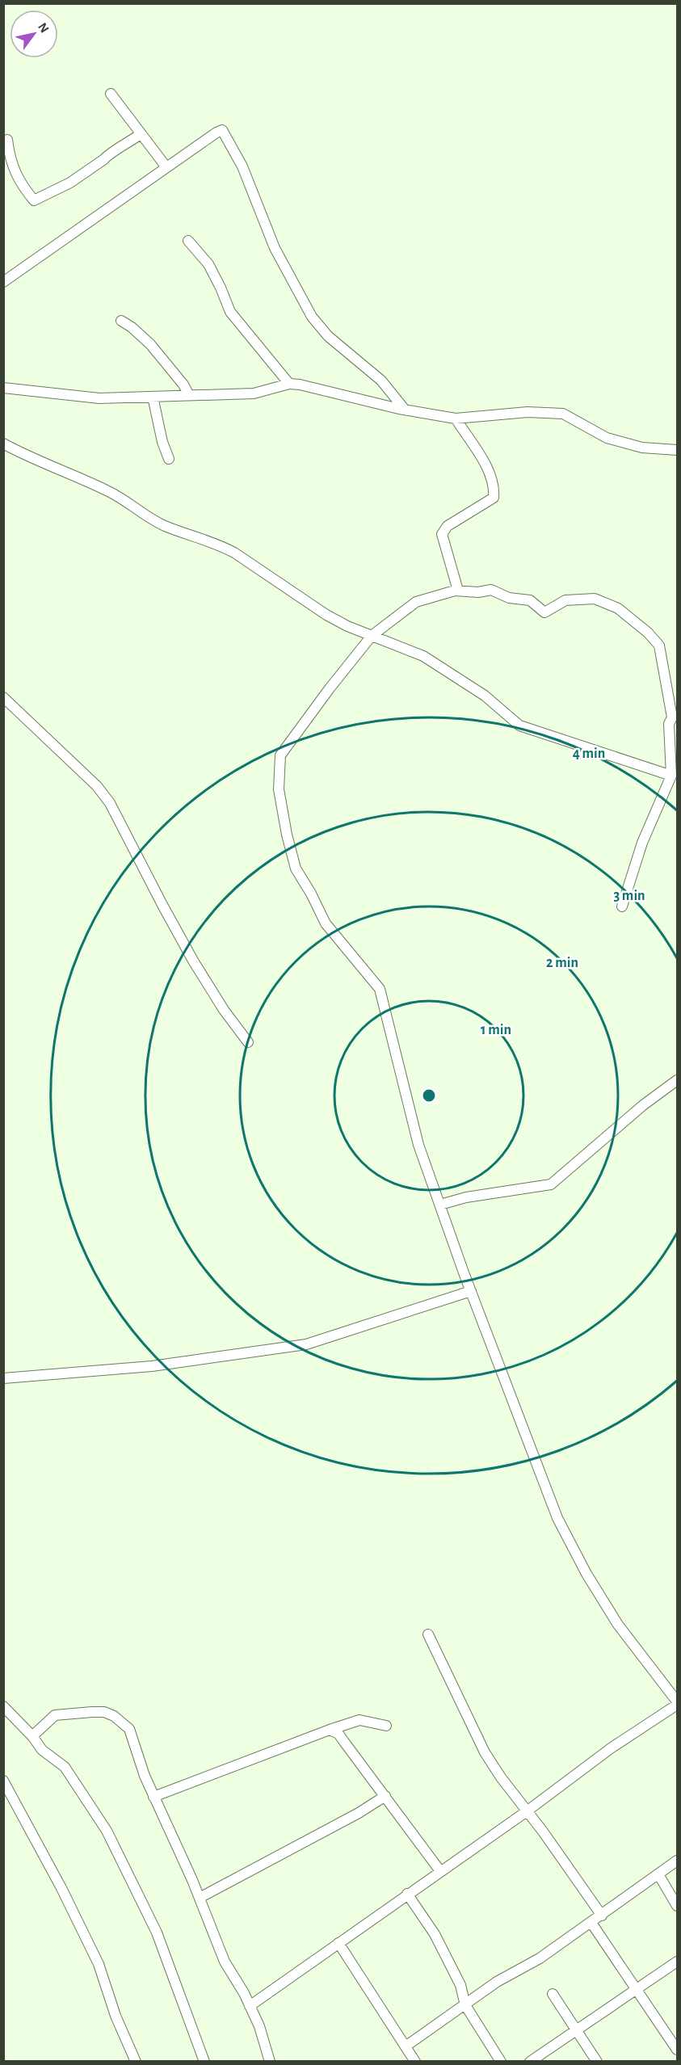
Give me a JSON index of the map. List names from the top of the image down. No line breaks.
{"north":"top right","rings":["4 min","3 min","2 min","1 min"]}
